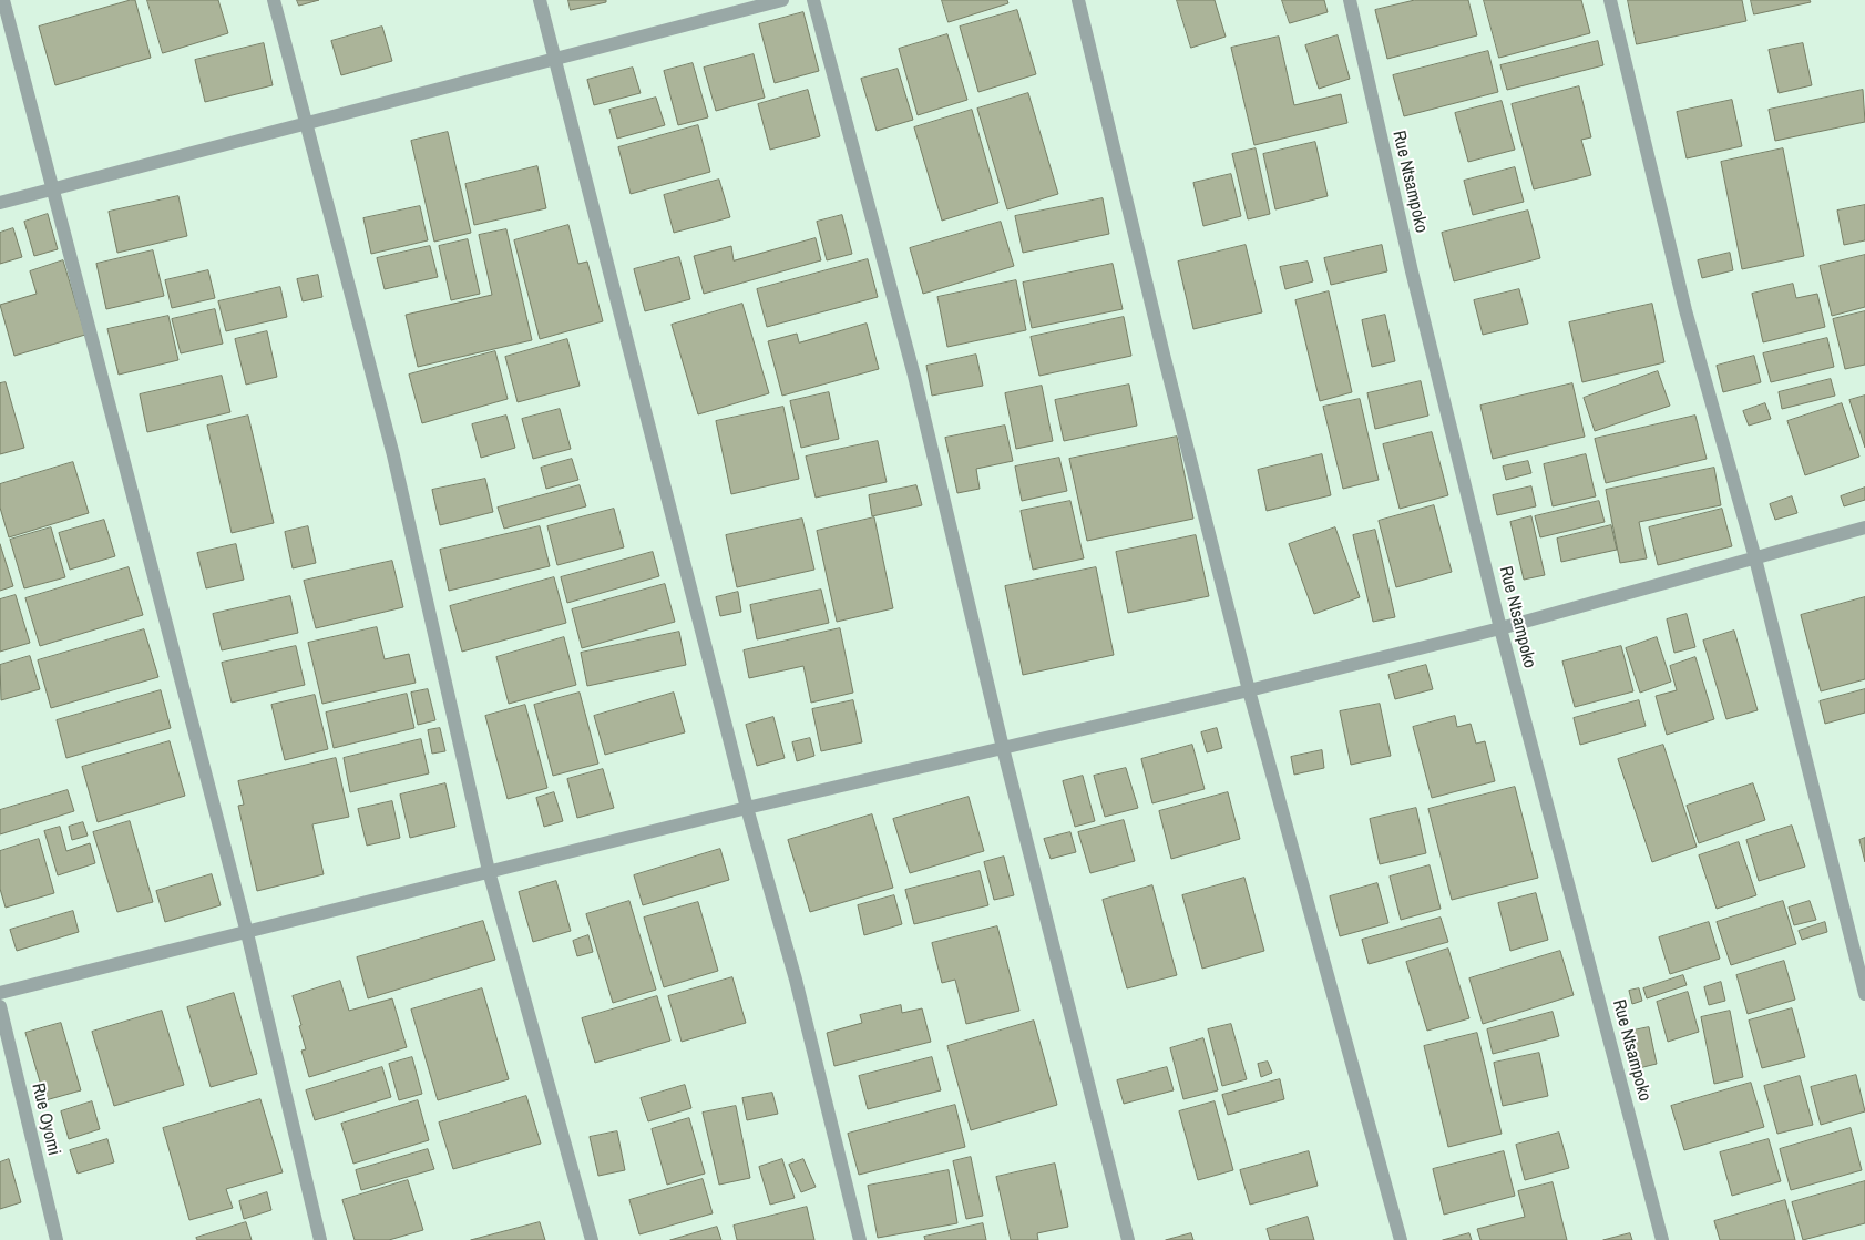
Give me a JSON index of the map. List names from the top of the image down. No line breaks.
{"streets":{"street":["Rue Ntsampoko","Rue Oyomi"]}}
